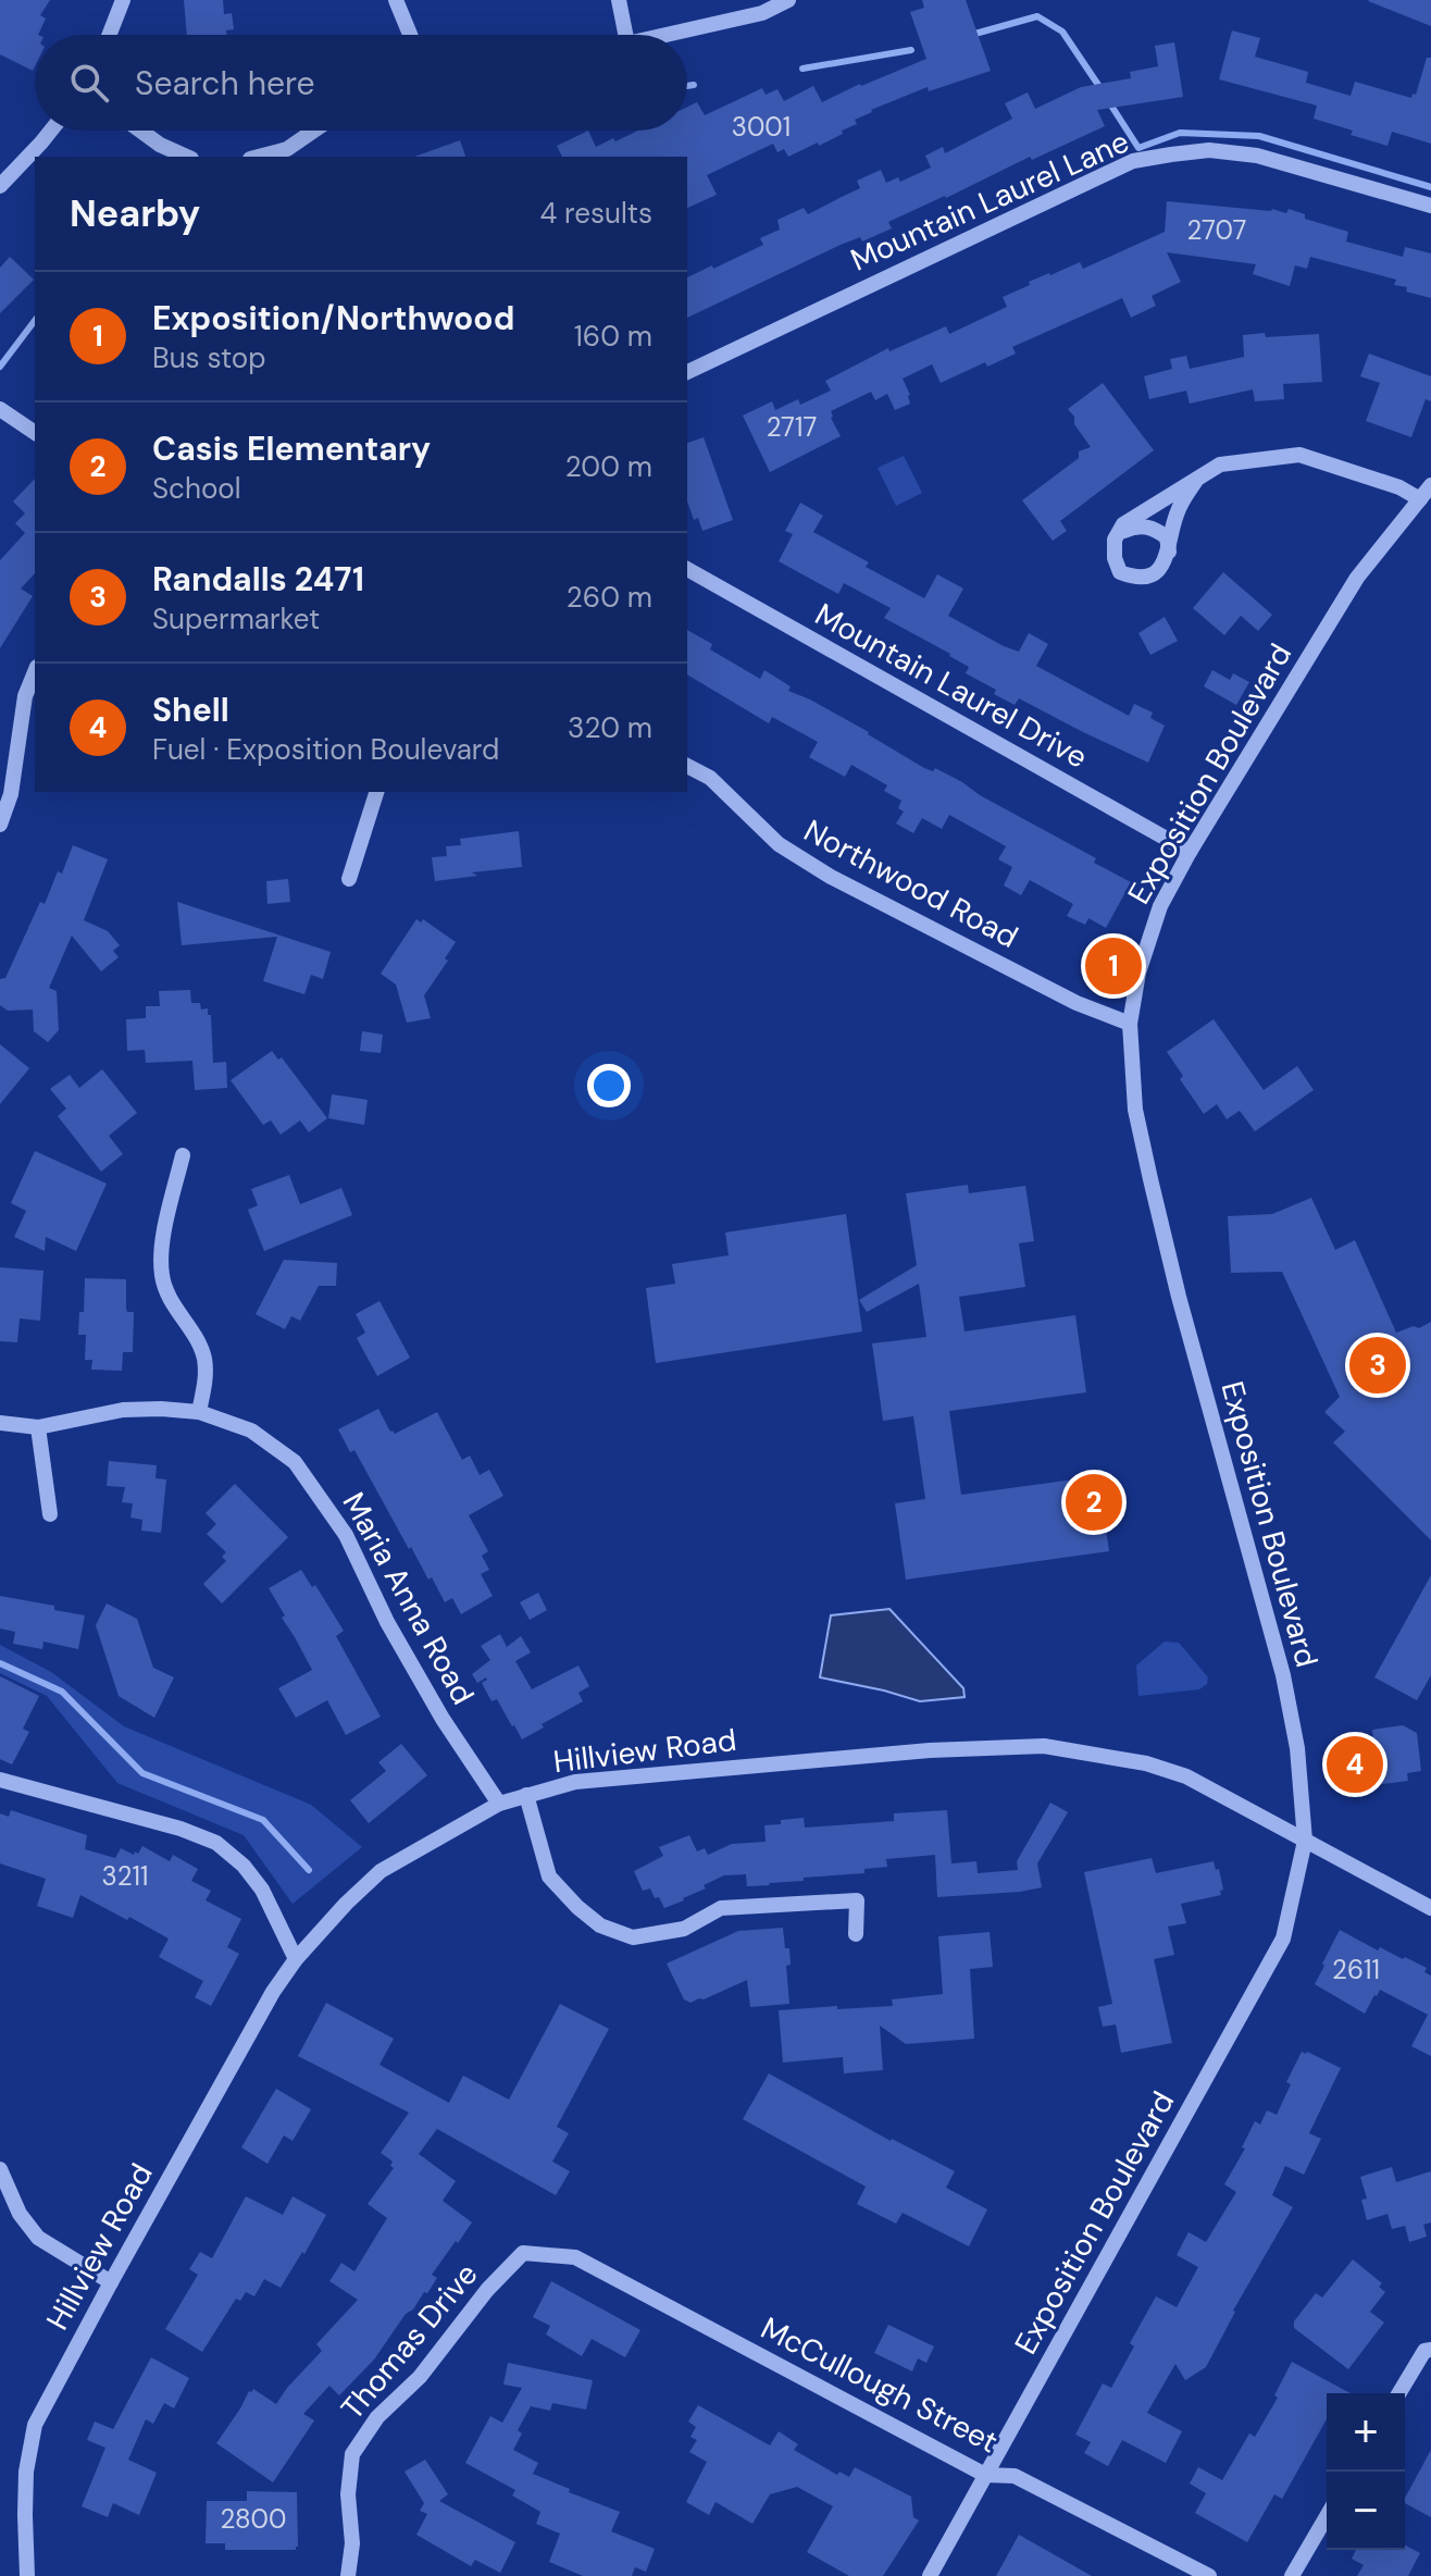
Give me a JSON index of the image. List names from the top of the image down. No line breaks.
{"streets":{"street":["Mountain Laurel Lane","Mountain Laurel Drive","Exposition Boulevard","Northwood Road","Maria Anna Road","Hillview Road","Thomas Drive","McCullough Street"]},"crossings":[["Mountain Laurel Drive","Exposition Boulevard"],["Exposition Boulevard","Northwood Road"],["Exposition Boulevard","Hillview Road"],["Exposition Boulevard","McCullough Street"],["Maria Anna Road","Hillview Road"],["Thomas Drive","McCullough Street"]],"house_numbers":["3001","2707","2717","3211","2611","2800"],"page":{"search":"Search here","heading":["Nearby","4 results"],"list":[{"mark":"1","name":"Exposition/Northwood","note":"Bus stop","value":"160 m"},{"mark":"2","name":"Casis Elementary","note":"School","value":"200 m"},{"mark":"3","name":"Randalls 2471","note":"Supermarket","value":"260 m"},{"mark":"4","name":"Shell","note":"Fuel · Exposition Boulevard","value":"320 m"}],"pins":["1","3","2","4"],"map_buttons":["+","−"]}}
